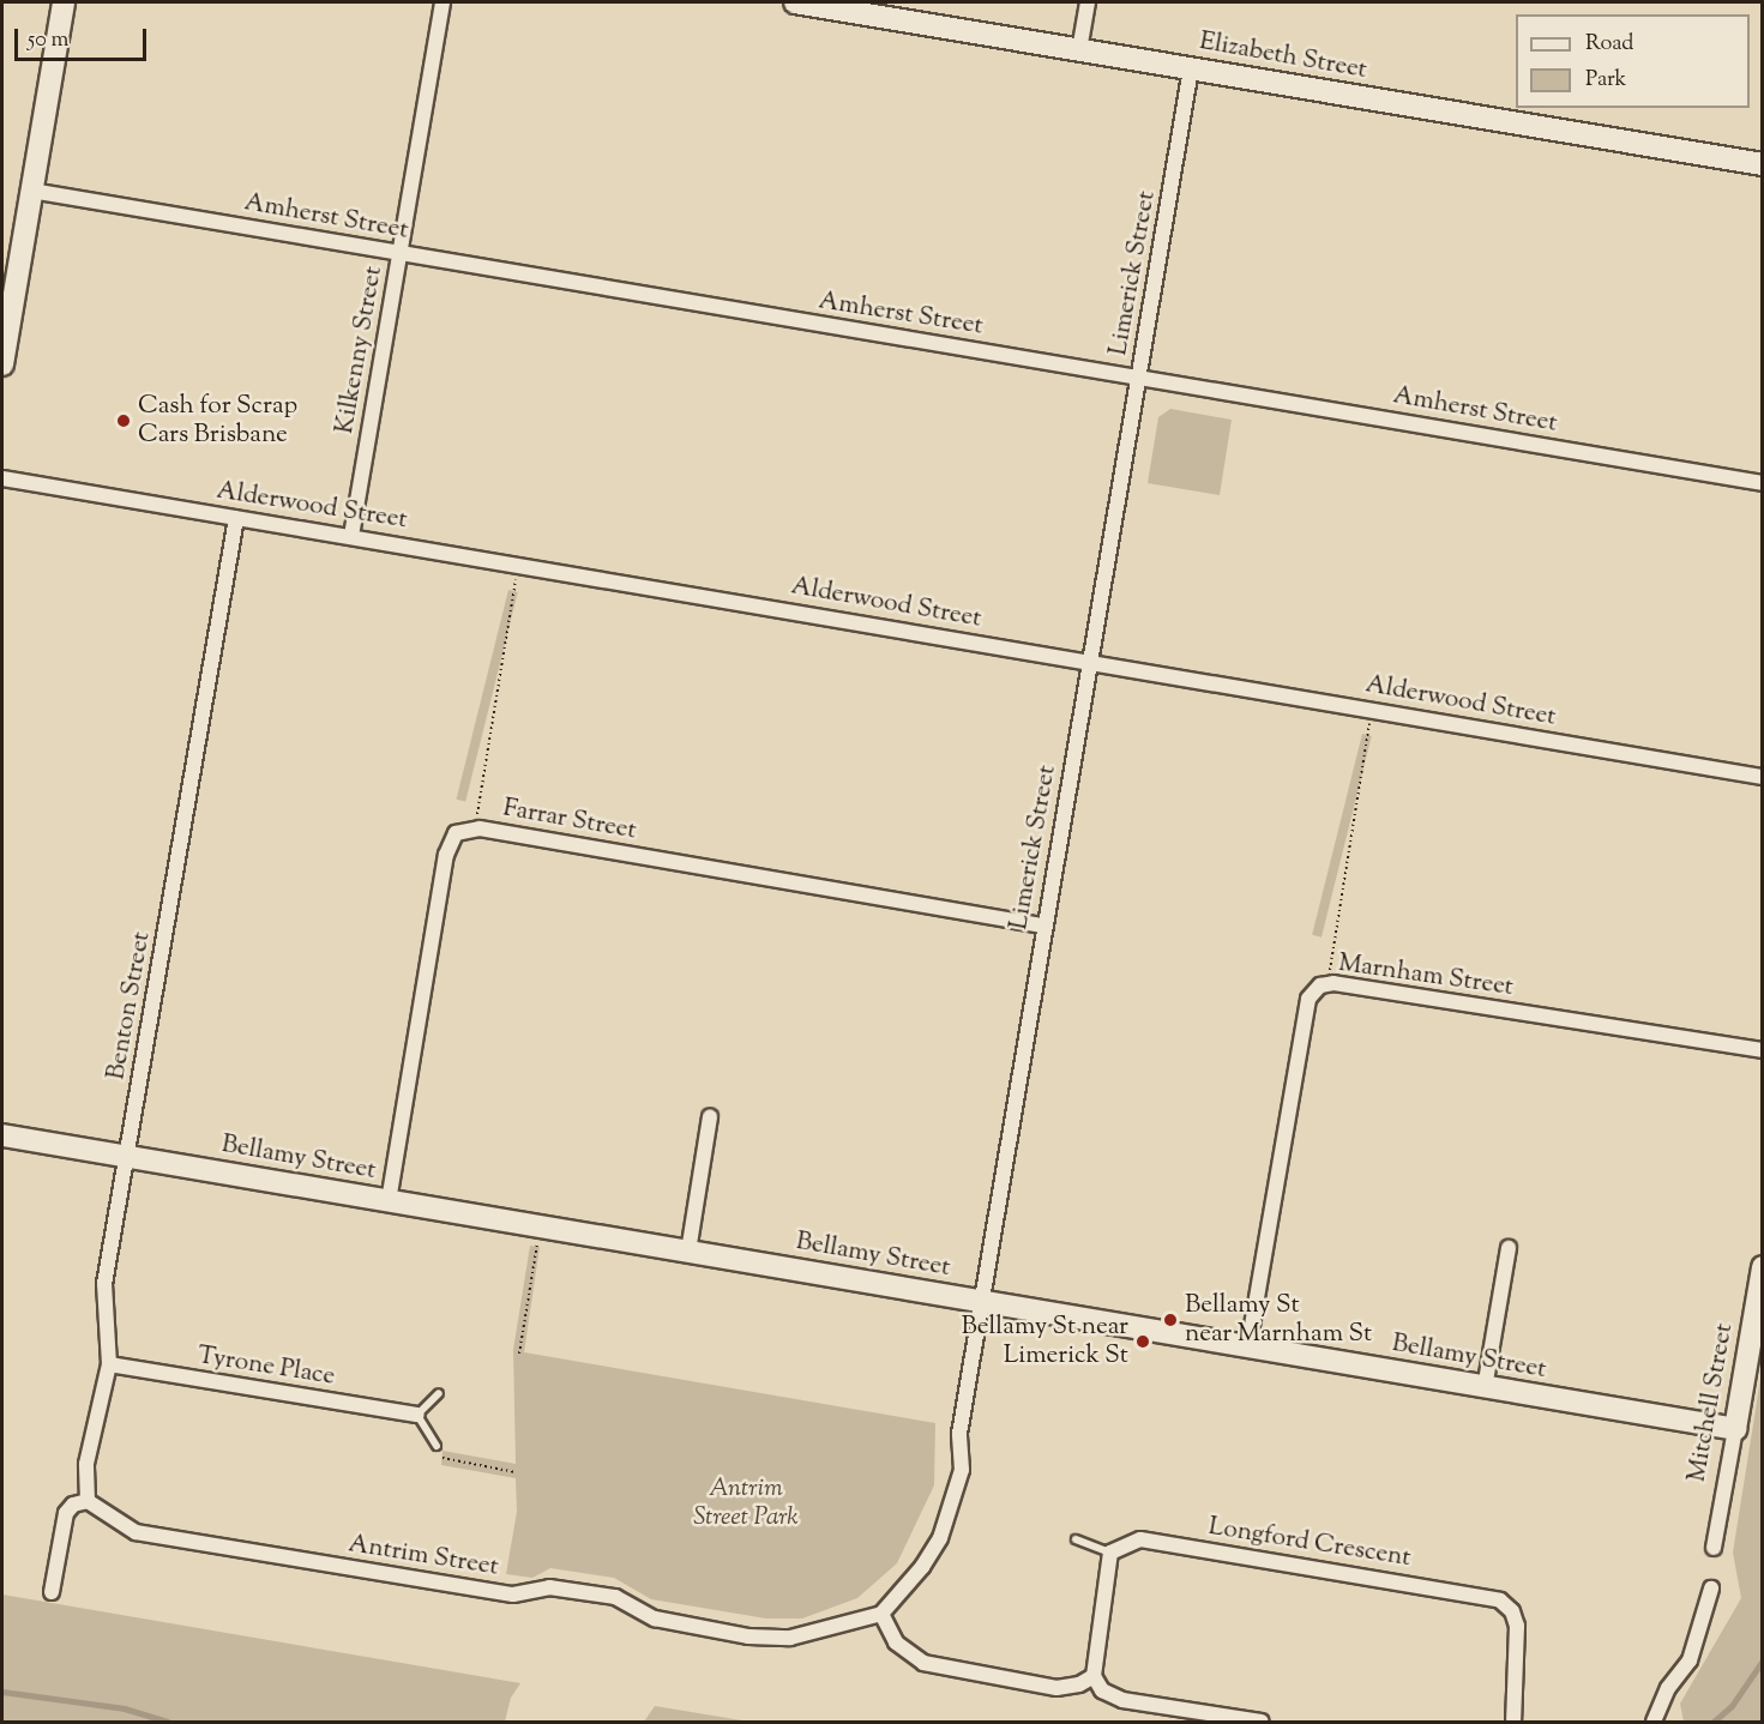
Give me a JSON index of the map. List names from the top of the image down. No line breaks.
{"streets":{"street":["Elizabeth Street","Amherst Street","Limerick Street","Kilkenny Street","Alderwood Street","Farrar Street","Marnham Street","Benton Street","Bellamy Street","Tyrone Place","Mitchell Street","Longford Crescent","Antrim Street"]},"crossings":[["Elizabeth Street","Limerick Street"],["Amherst Street","Limerick Street"],["Amherst Street","Kilkenny Street"],["Limerick Street","Alderwood Street"],["Limerick Street","Farrar Street"],["Limerick Street","Bellamy Street"],["Limerick Street","Antrim Street"],["Kilkenny Street","Alderwood Street"],["Alderwood Street","Benton Street"],["Farrar Street","Bellamy Street"],["Marnham Street","Bellamy Street"],["Benton Street","Bellamy Street"],["Benton Street","Tyrone Place"],["Benton Street","Antrim Street"],["Bellamy Street","Mitchell Street"]],"parks":["Antrim Street Park"],"places":["Cash for Scrap Cars Brisbane","Bellamy St near Marnham St","Bellamy St near Limerick St"],"legend":["Road","Park"],"scale_bar":"50 m"}
